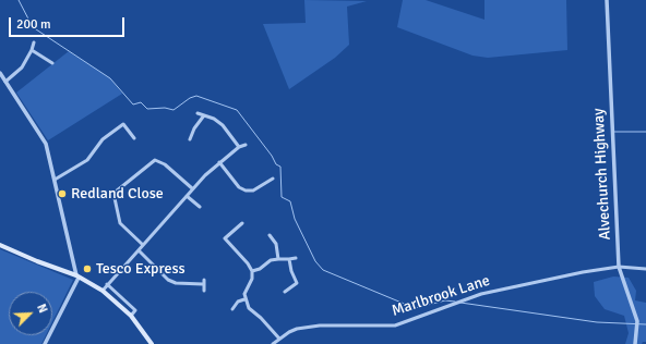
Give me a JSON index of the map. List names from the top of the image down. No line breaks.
{"streets":{"street":["Alvechurch Highway","Marlbrook Lane"]},"crossings":[["Alvechurch Highway","Marlbrook Lane"]],"places":["Redland Close","Tesco Express"],"scale_bar":"200 m","north":"top right"}
